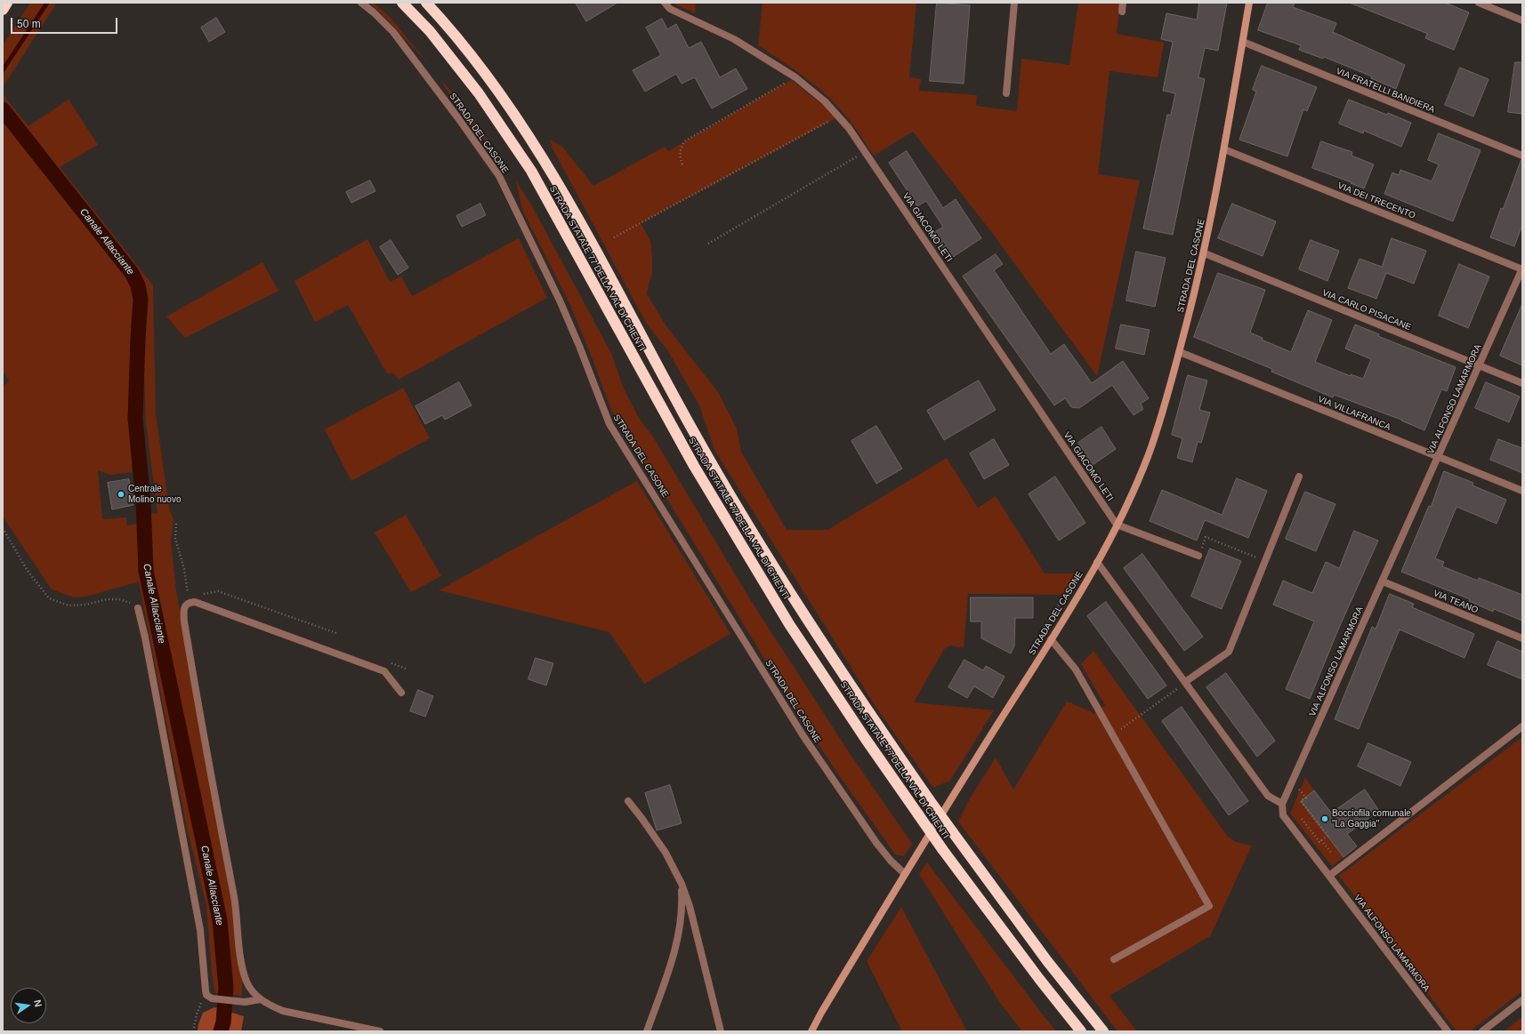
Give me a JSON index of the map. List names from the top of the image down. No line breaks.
{"streets":{"highway":["STRADA STATALE 77 DELLA VAL DI CHIENTI"],"street":["VIA FRATELLI BANDIERA","STRADA DEL CASONE","VIA DEI TRECENTO","VIA GIACOMO LETI","VIA CARLO PISACANE","VIA ALFONSO LAMARMORA","VIA VILLAFRANCA","VIA TEANO"]},"crossings":[["VIA FRATELLI BANDIERA","STRADA DEL CASONE"],["STRADA DEL CASONE","VIA DEI TRECENTO"],["STRADA DEL CASONE","VIA GIACOMO LETI"],["STRADA DEL CASONE","VIA CARLO PISACANE"],["STRADA DEL CASONE","VIA VILLAFRANCA"],["VIA DEI TRECENTO","VIA ALFONSO LAMARMORA"],["VIA CARLO PISACANE","VIA ALFONSO LAMARMORA"],["VIA ALFONSO LAMARMORA","VIA VILLAFRANCA"],["VIA ALFONSO LAMARMORA","VIA TEANO"]],"water":["Canale Allacciante"],"places":["Centrale Molino nuovo","Bocciofila comunale \"La Gaggia\""],"scale_bar":"50 m","north":"right"}
